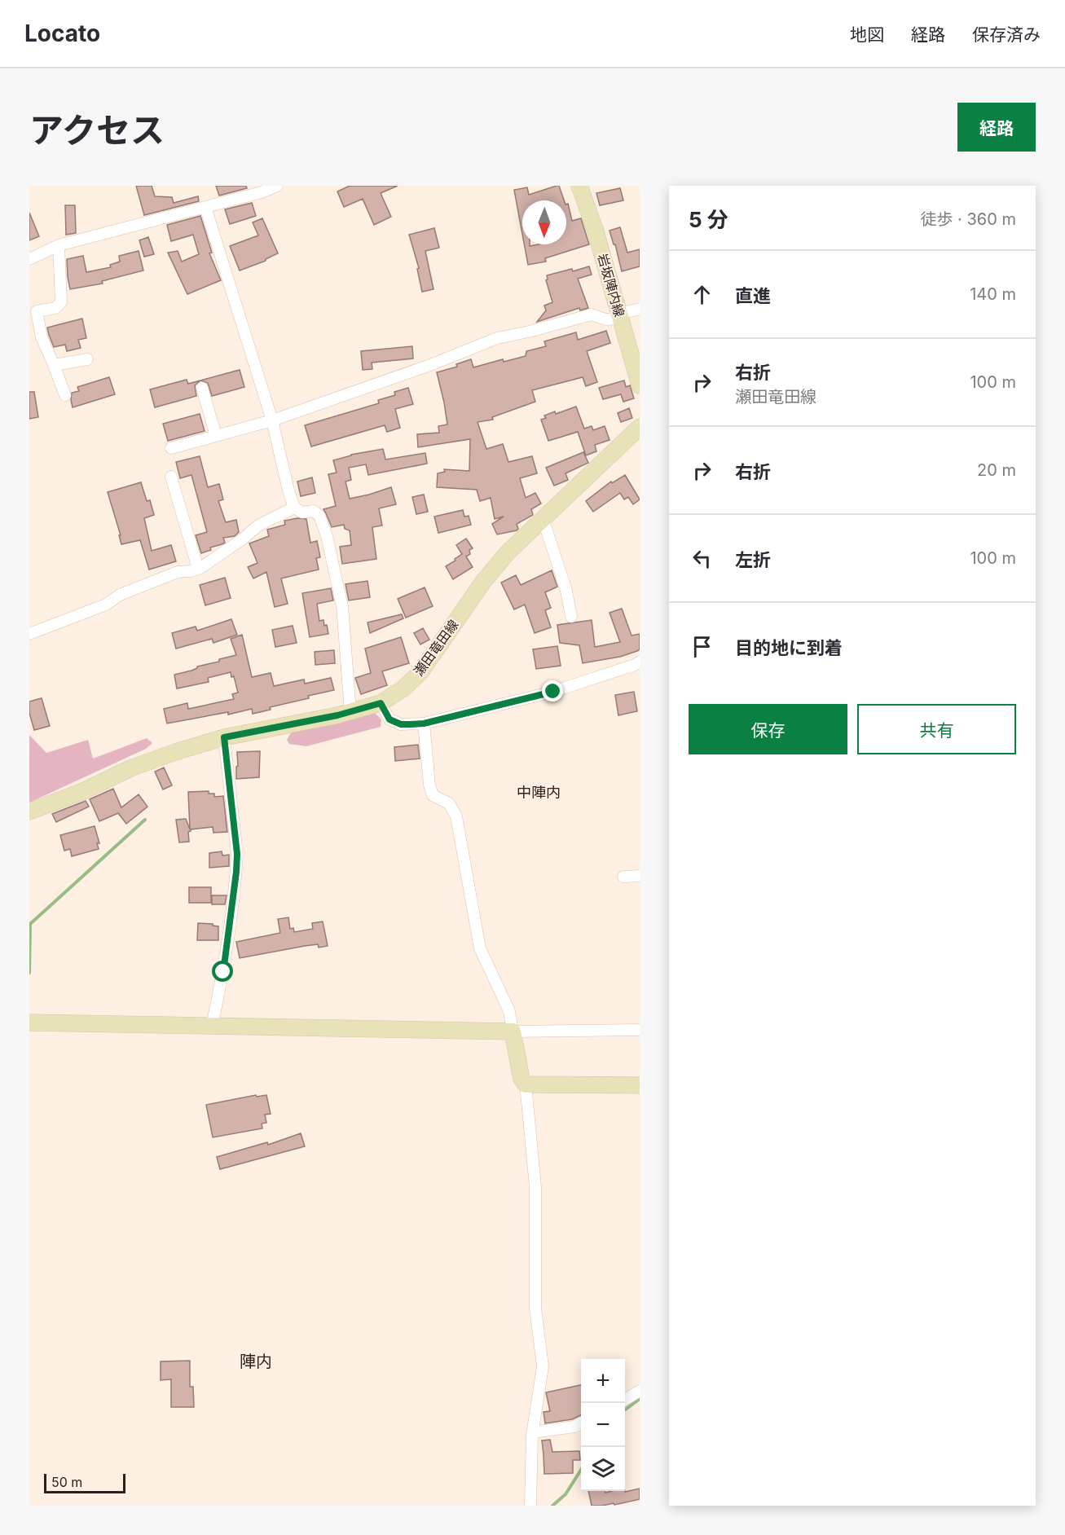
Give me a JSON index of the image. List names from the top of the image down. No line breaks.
{"streets":{"main road":["岩坂陣内線","瀬田竜田線"]},"districts":["中陣内","陣内"],"scale_bar":"50 m","north":"bottom","page":{"header":"Locato","nav":["地図","経路","保存済み"],"title":"アクセス","buttons":["経路",["保存","共有"]],"heading":["5 分","徒歩 · 360 m"],"list":[["直進","140 m"],["右折","瀬田竜田線","100 m"],["右折","20 m"],["左折","100 m"],"目的地に到着"],"map_buttons":["+","−"],"scale":"50 m"}}
